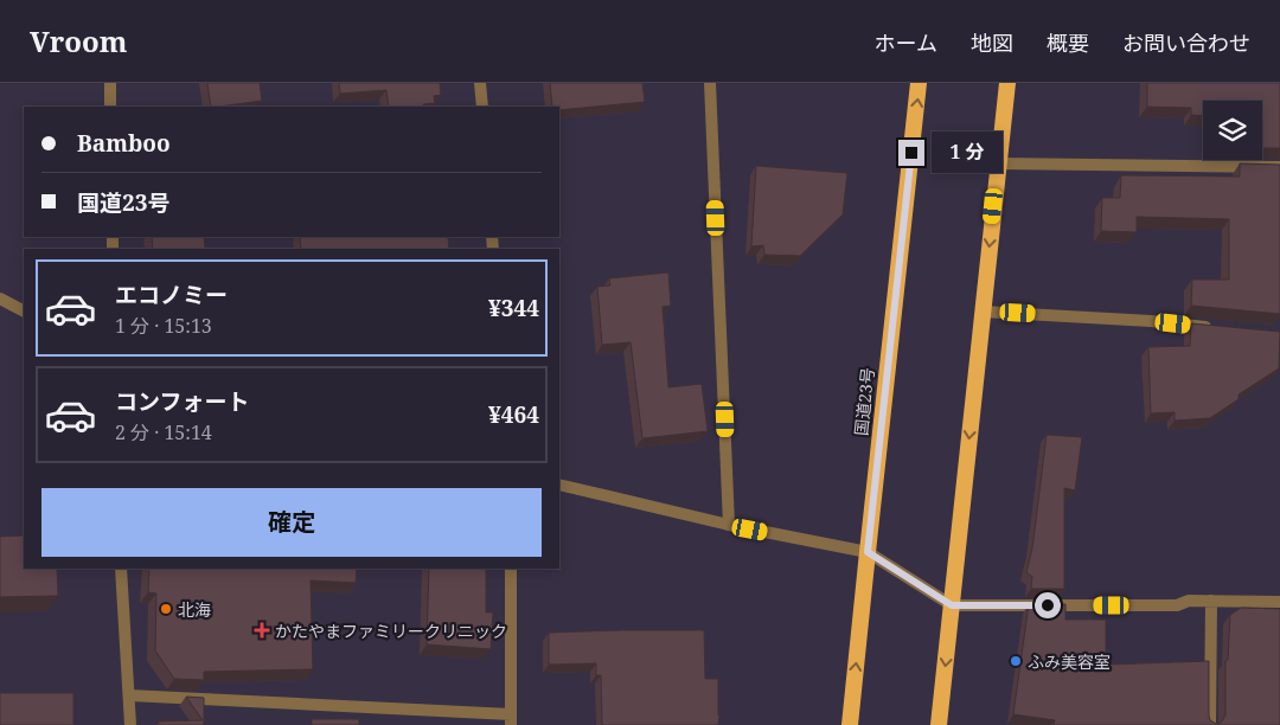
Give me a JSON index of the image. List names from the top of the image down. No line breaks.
{"streets":{"highway":["国道23号"]},"places":{"other":["北海","ふみ美容室"],"health":["かたやまファミリークリニック"]},"page":{"header":"Vroom","nav":["ホーム","地図","概要","お問い合わせ"],"banner":["Bamboo","国道23号"],"bubble":"1 分","list":[{"name":"エコノミー","note":"1 分 · 15:13","value":"¥344"},{"name":"コンフォート","note":"2 分 · 15:14","value":"¥464"}],"buttons":"確定"}}
